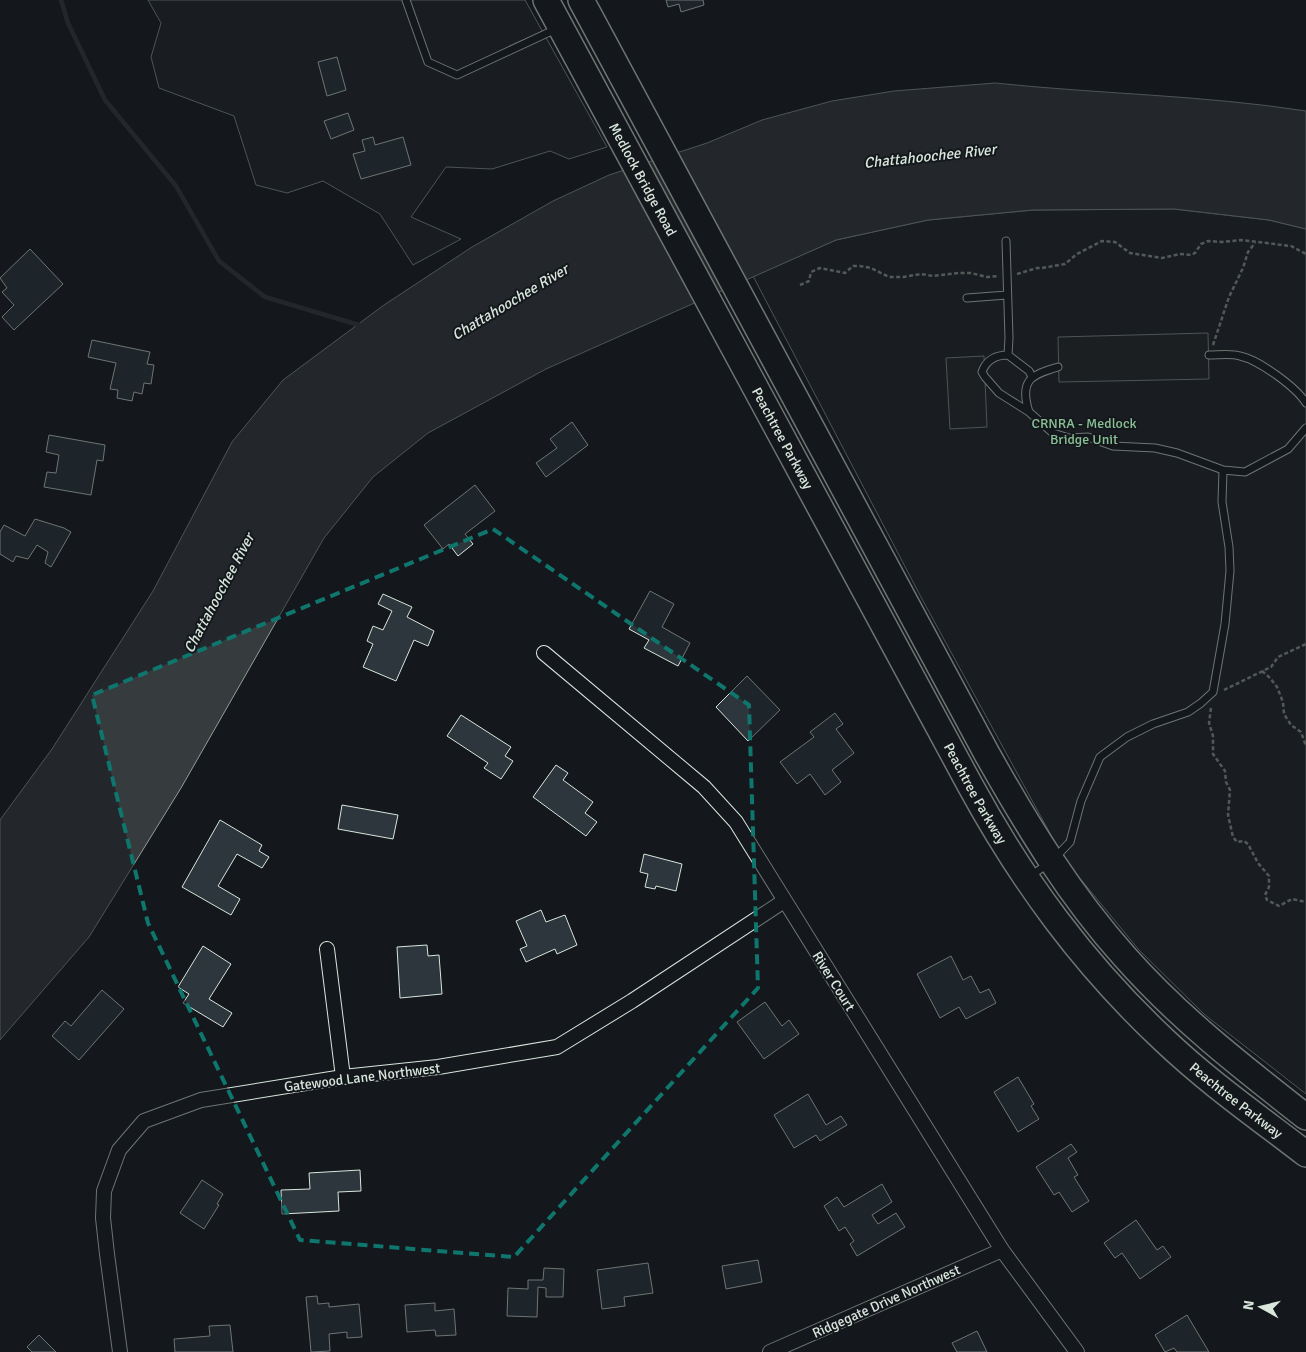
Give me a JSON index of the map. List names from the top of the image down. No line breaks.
{"streets":{"highway":["Medlock Bridge Road","Peachtree Parkway"],"street":["River Court","Gatewood Lane Northwest","Ridgegate Drive Northwest"]},"crossings":[["Medlock Bridge Road","Peachtree Parkway"],["River Court","Gatewood Lane Northwest"],["River Court","Ridgegate Drive Northwest"]],"water":["Chattahoochee River"],"parks":["CRNRA - Medlock Bridge Unit"],"north":"left"}
